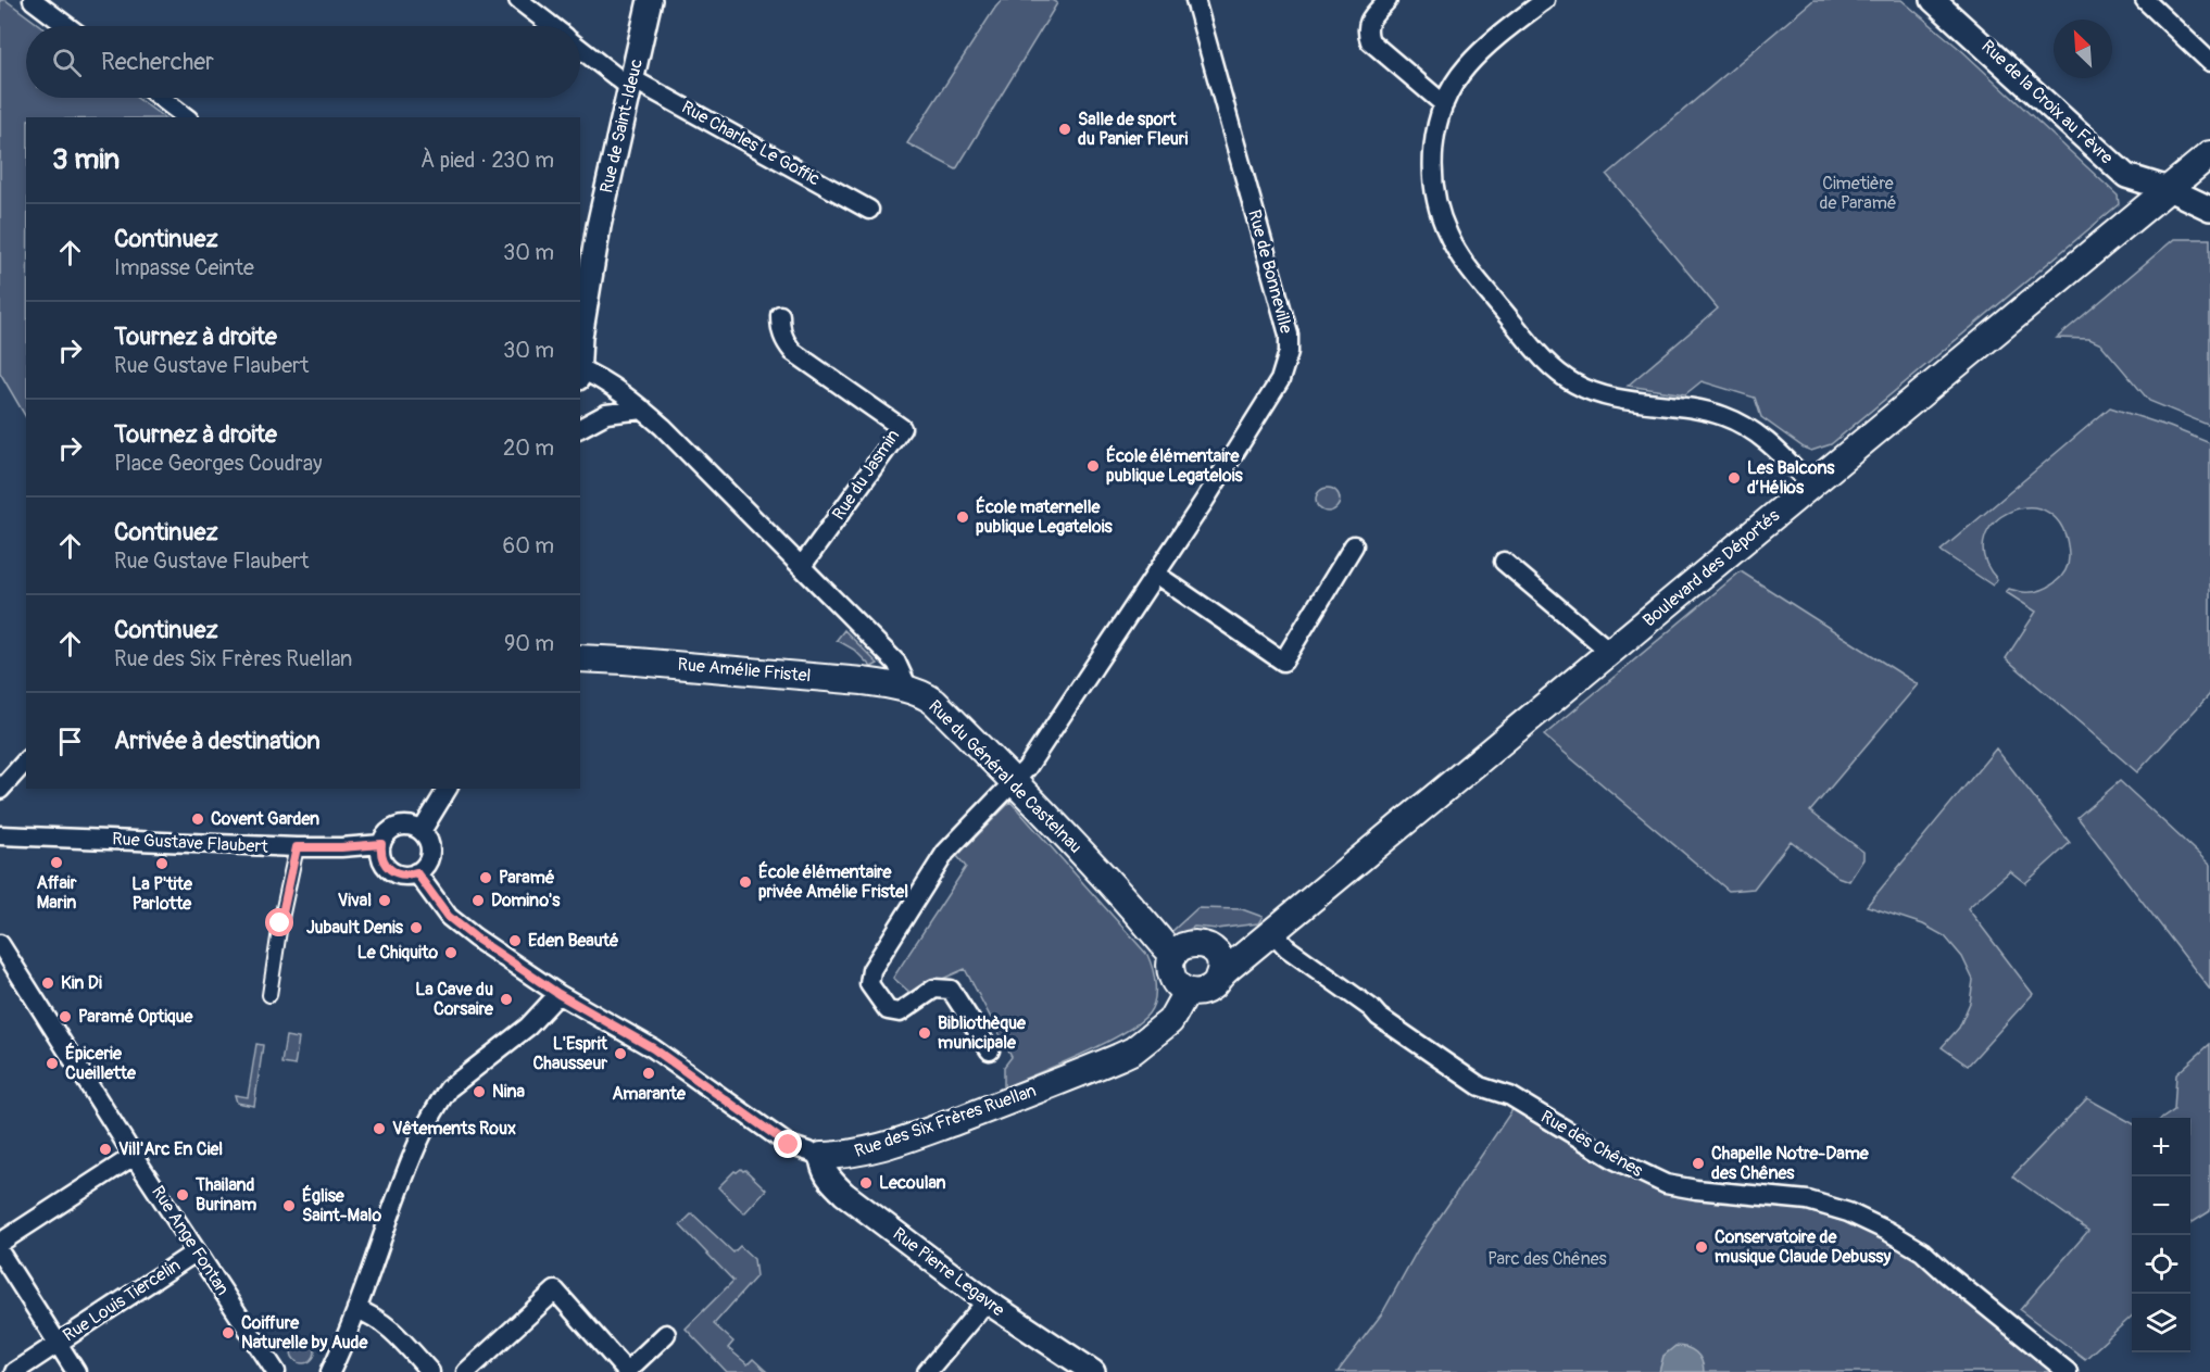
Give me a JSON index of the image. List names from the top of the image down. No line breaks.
{"streets":{"main road":["Boulevard des Déportés","Rue Amélie Fristel","Rue du Général de Castelnau","Rue des Six Frères Ruellan"],"street":["Rue de la Croix au Fèvre","Rue de Saint-Ideuc","Rue Charles Le Goffic","Rue de Bonneville","Rue du Jasmin","Rue Gustave Flaubert","Rue des Chênes","Rue Ange Fontan","Rue Pierre Legavre","Rue Louis Tiercelin"]},"crossings":[["Rue de la Croix au Fèvre","Boulevard des Déportés"],["Rue de Saint-Ideuc","Rue Charles Le Goffic"],["Rue de Bonneville","Rue du Général de Castelnau"],["Rue du Jasmin","Rue du Général de Castelnau"],["Boulevard des Déportés","Rue du Général de Castelnau"],["Boulevard des Déportés","Rue des Six Frères Ruellan"],["Boulevard des Déportés","Rue des Chênes"],["Rue Amélie Fristel","Rue du Général de Castelnau"],["Rue du Général de Castelnau","Rue des Six Frères Ruellan"],["Rue des Six Frères Ruellan","Rue Pierre Legavre"],["Rue Ange Fontan","Rue Louis Tiercelin"]],"parks":["Cimetière de Paramé","Parc des Chênes"],"places":["Salle de sport du Panier Fleuri","École élémentaire publique Legatelois","Les Balcons d’Hélios","École maternelle publique Legatelois","Covent Garden","Affair Marin","La P'tite Parlotte","Paramé","École élémentaire privée Amélie Fristel","Vival","Domino's","Jubault Denis","Eden Beauté","Le Chiquito","Kin Di","La Cave du Corsaire","Paramé Optique","Bibliothèque municipale","L'Esprit Chausseur","Épicerie Cueillette","Amarante","Nina","Vêtements Roux","Vill'Arc En Ciel","Chapelle Notre-Dame des Chênes","Lecoulan","Thailand Burinam","Église Saint-Malo","Conservatoire de musique Claude Debussy","Coiffure Naturelle by Aude"],"north":"top left","page":{"search":"Rechercher","heading":["3 min","À pied · 230 m"],"list":[["Continuez","Impasse Ceinte","30 m"],["Tournez à droite","Rue Gustave Flaubert","30 m"],["Tournez à droite","Place Georges Coudray","20 m"],["Continuez","Rue Gustave Flaubert","60 m"],["Continuez","Rue des Six Frères Ruellan","90 m"],"Arrivée à destination"],"map_buttons":["+","−"]}}
